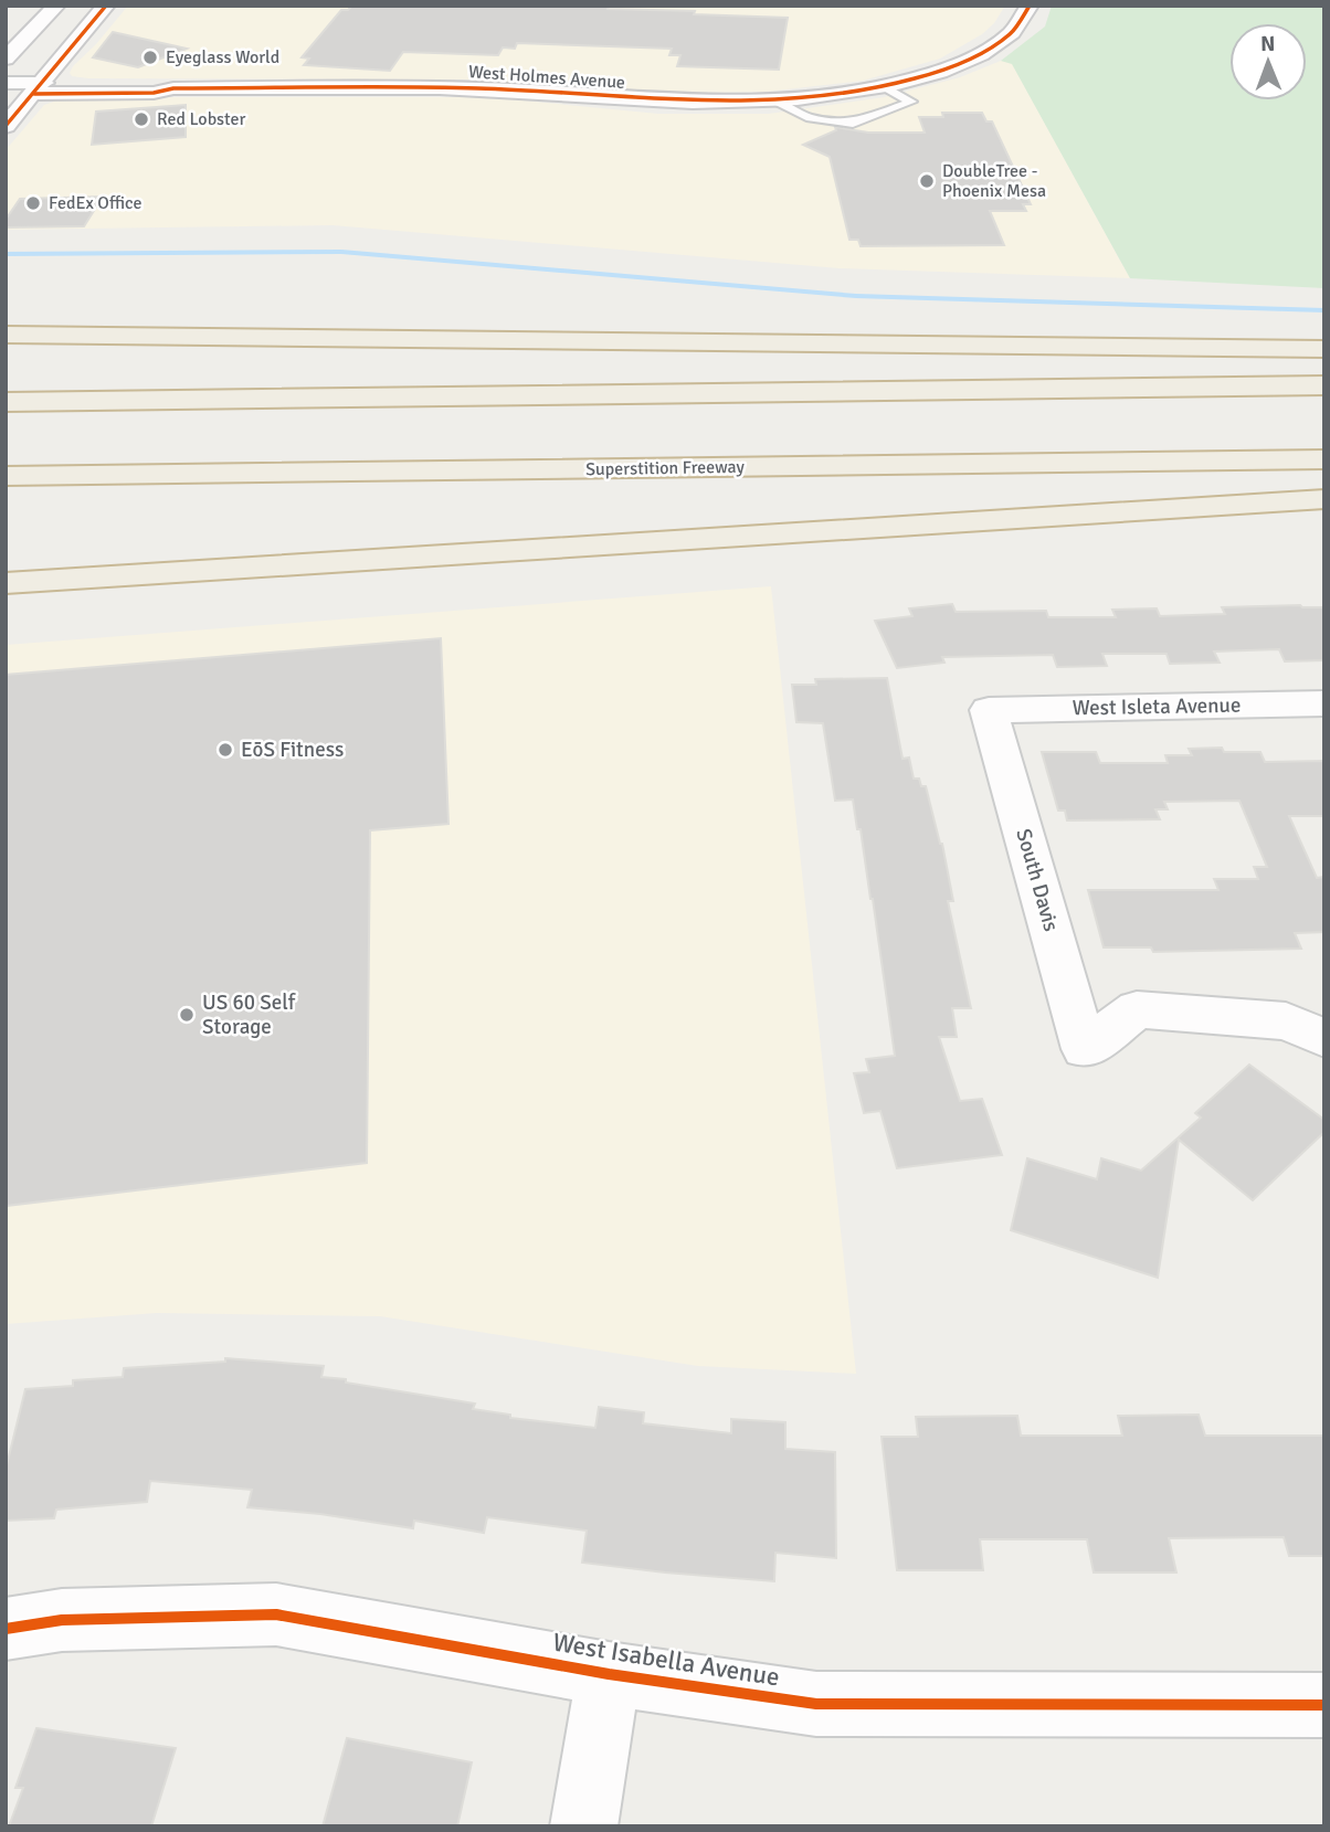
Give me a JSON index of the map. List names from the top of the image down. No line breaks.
{"streets":{"highway":["Superstition Freeway"],"street":["West Holmes Avenue","West Isleta Avenue","South Davis","West Isabella Avenue"]},"crossings":[["West Isleta Avenue","South Davis"]],"places":["Eyeglass World","Red Lobster","DoubleTree - Phoenix Mesa","FedEx Office","EōS Fitness","US 60 Self Storage"],"north":"top"}
